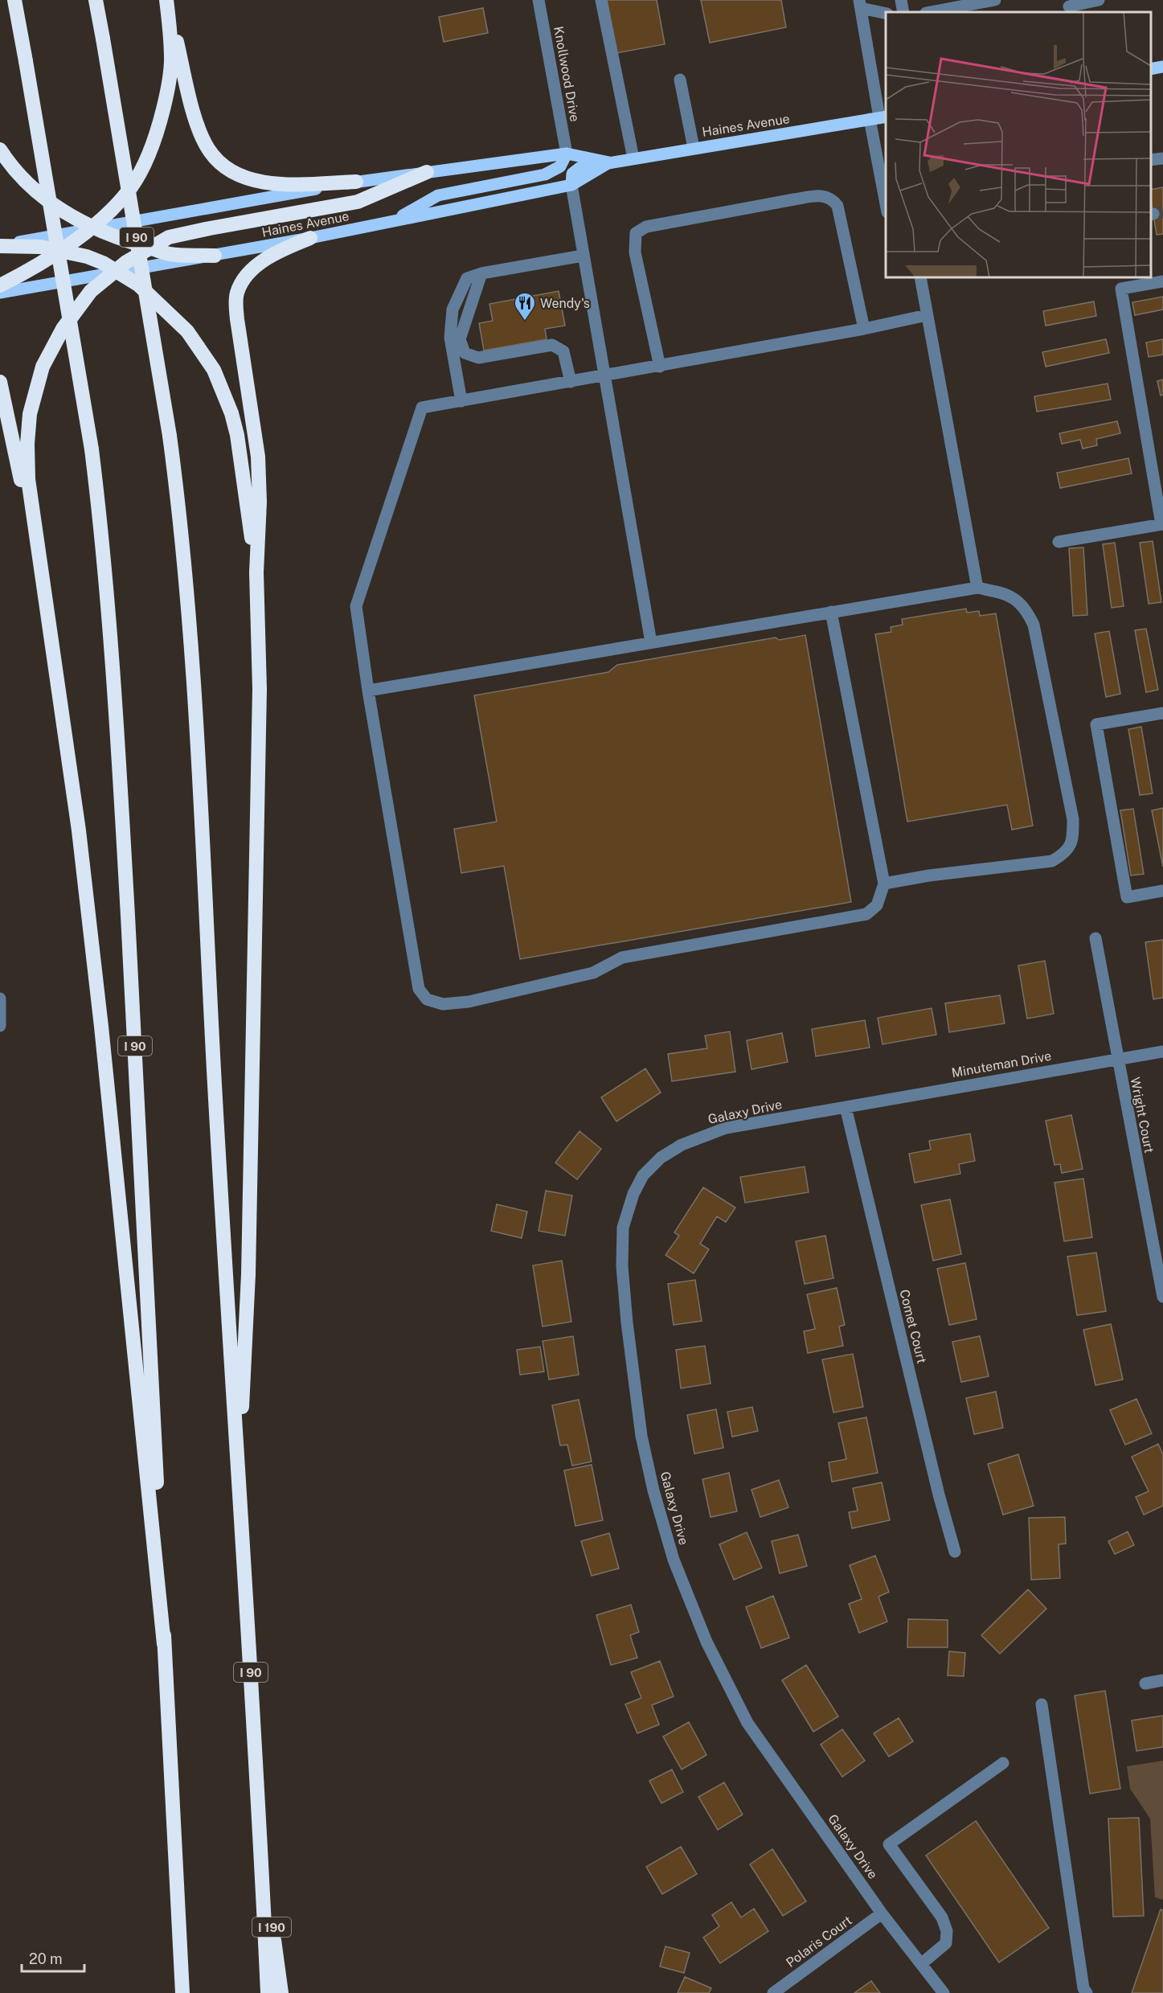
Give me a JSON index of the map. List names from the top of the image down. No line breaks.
{"streets":{"highway":["I 90","I 190"],"main road":["Haines Avenue"],"street":["Knollwood Drive","Minuteman Drive","Galaxy Drive","Wright Court","Comet Court","Polaris Court"]},"crossings":[["Knollwood Drive","Haines Avenue"],["I 90","I 190"],["Minuteman Drive","Galaxy Drive"],["Minuteman Drive","Wright Court"],["Minuteman Drive","Comet Court"],["Galaxy Drive","Comet Court"],["Galaxy Drive","Polaris Court"]],"places":{"restaurant":["Wendy's"]},"scale_bar":"20 m"}
